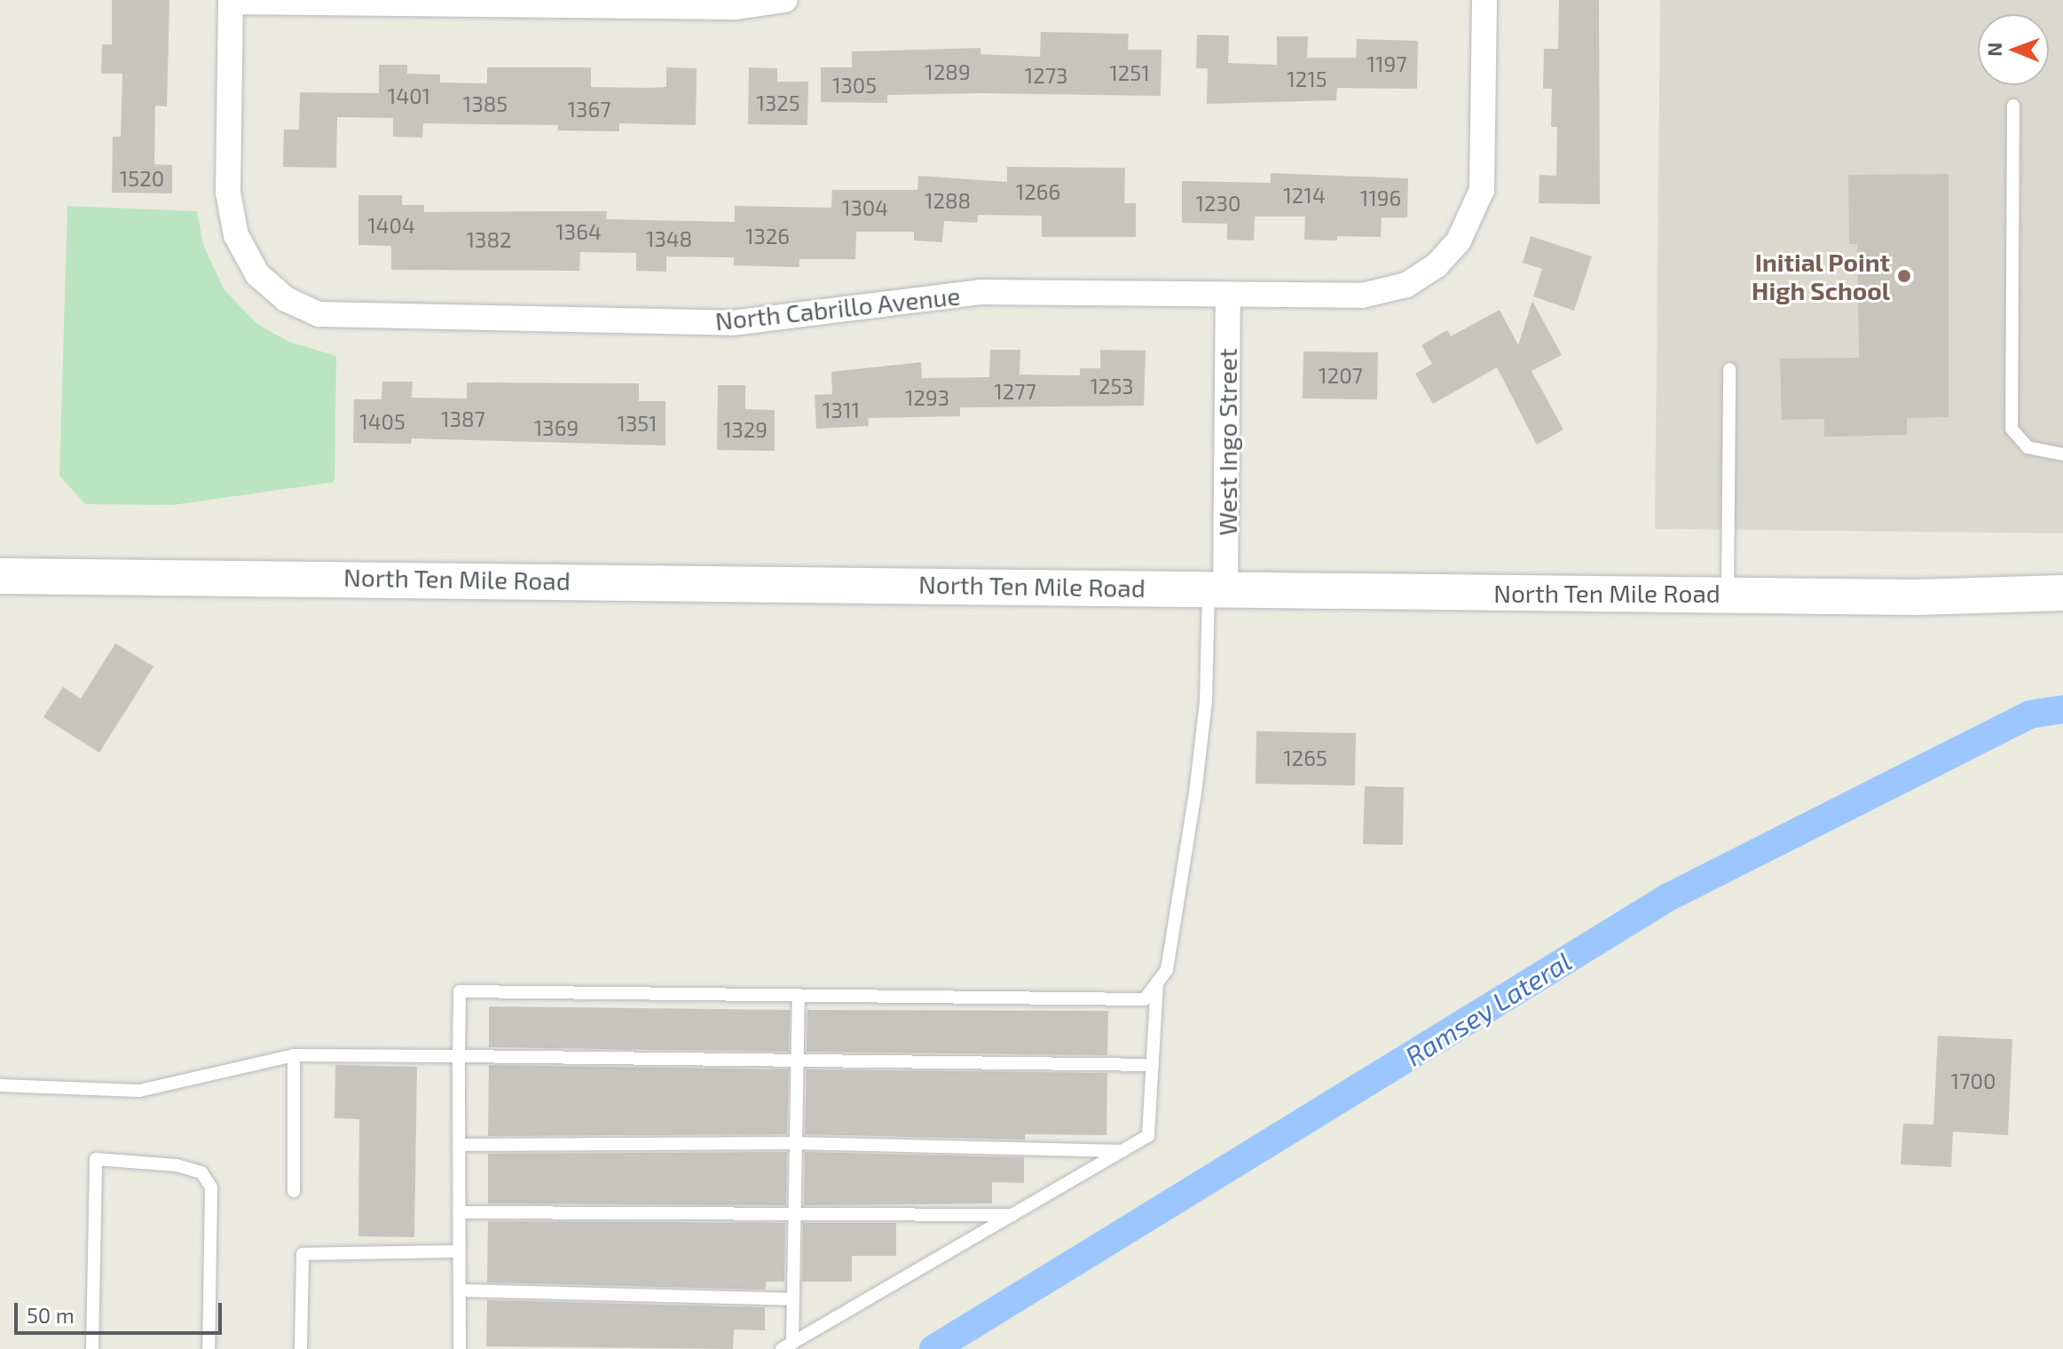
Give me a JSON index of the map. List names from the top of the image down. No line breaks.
{"streets":{"main road":["North Ten Mile Road"],"street":["North Cabrillo Avenue","West Ingo Street"]},"crossings":[["North Cabrillo Avenue","West Ingo Street"],["West Ingo Street","North Ten Mile Road"]],"water":["Ramsey Lateral"],"places":["Initial Point High School"],"house_numbers":["1197","1289","1251","1273","1215","1305","1401","1325","1385","1367","1520","1266","1214","1196","1288","1230","1304","1404","1364","1326","1348","1382","1207","1253","1277","1293","1311","1387","1405","1351","1369","1329","1265","1700"],"scale_bar":"50 m","north":"left"}
